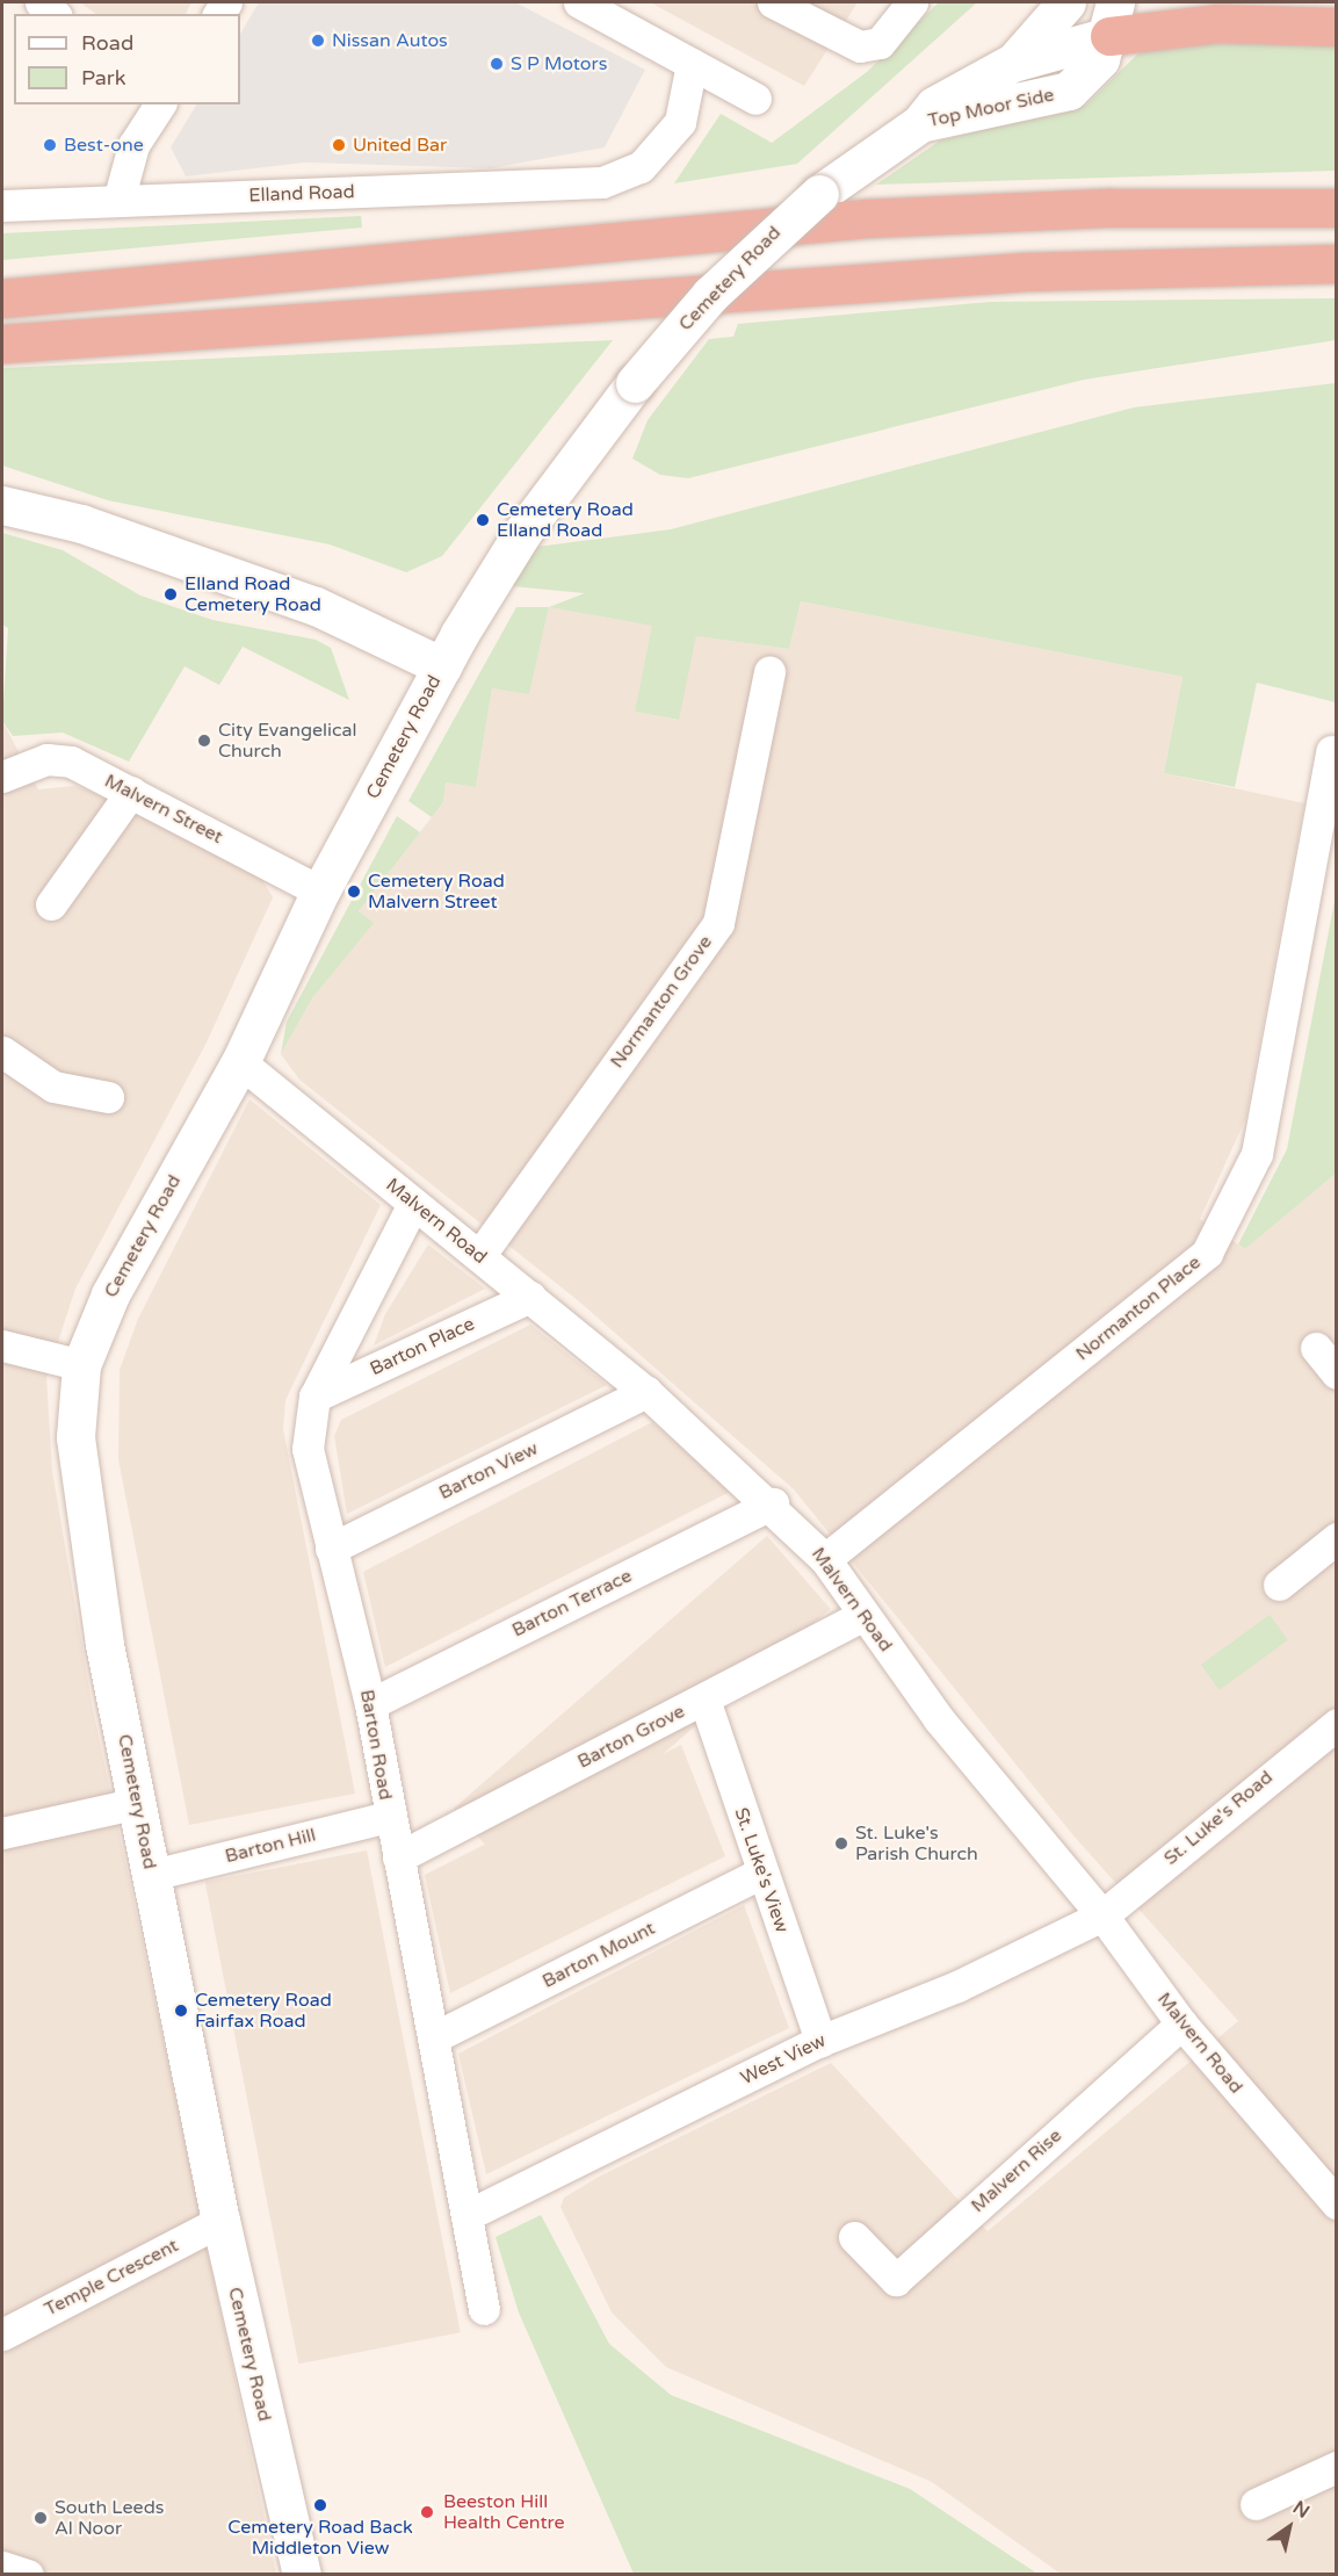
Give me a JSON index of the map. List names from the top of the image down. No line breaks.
{"streets":{"street":["Top Moor Side","Elland Road","Cemetery Road","Malvern Street","Normanton Grove","Malvern Road","Normanton Place","Barton Place","Barton View","Barton Terrace","Barton Grove","Barton Road","St. Luke's Road","Barton Hill","St. Luke's View","Barton Mount","West View","Malvern Rise","Temple Crescent"]},"crossings":[["Top Moor Side","Cemetery Road"],["Cemetery Road","Malvern Street"],["Cemetery Road","Malvern Road"],["Cemetery Road","Barton Hill"],["Cemetery Road","Temple Crescent"],["Normanton Grove","Malvern Road"],["Malvern Road","Normanton Place"],["Malvern Road","Barton Place"],["Malvern Road","Barton View"],["Malvern Road","Barton Terrace"],["Malvern Road","Barton Grove"],["Malvern Road","Barton Road"],["Malvern Road","St. Luke's Road"],["Malvern Road","West View"],["Malvern Road","Malvern Rise"],["Barton Place","Barton Road"],["Barton View","Barton Road"],["Barton Terrace","Barton Road"],["Barton Grove","Barton Road"],["Barton Grove","St. Luke's View"],["Barton Road","Barton Hill"],["Barton Road","Barton Mount"],["Barton Road","West View"],["St. Luke's Road","West View"],["St. Luke's View","Barton Mount"],["St. Luke's View","West View"]],"places":["Nissan Autos","S P Motors","Best-one","United Bar","Cemetery Road Elland Road","Elland Road Cemetery Road","City Evangelical Church","Cemetery Road Malvern Street","St. Luke's Parish Church","Cemetery Road Fairfax Road","Cemetery Road Back Middleton View","Beeston Hill Health Centre","South Leeds Al Noor"],"legend":["Road","Park"],"north":"top right"}
